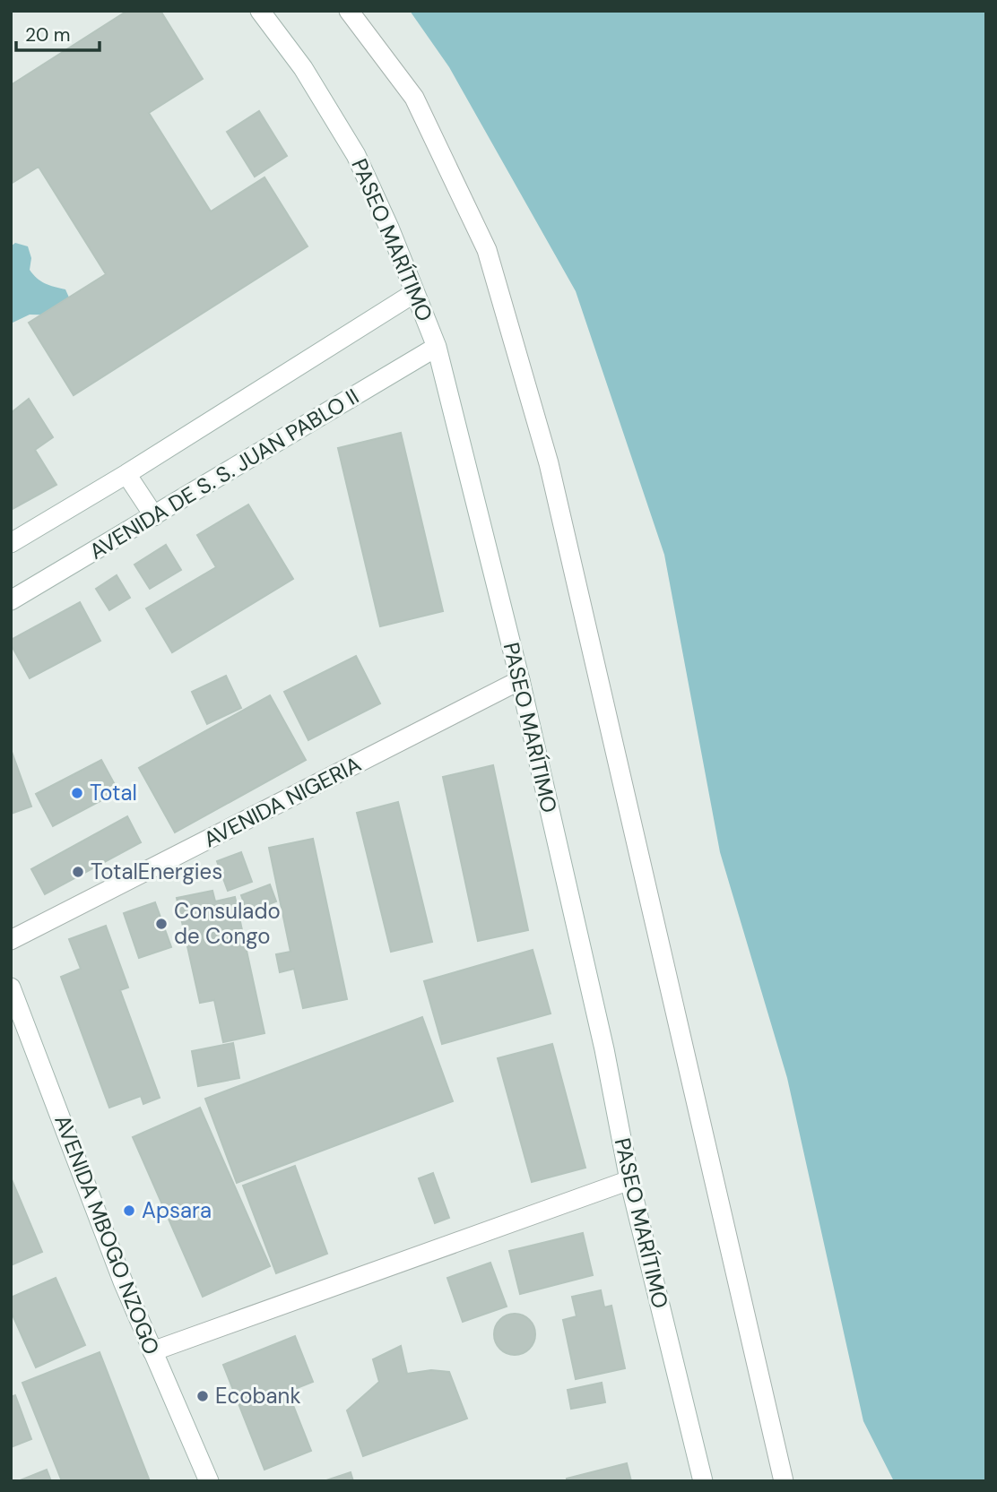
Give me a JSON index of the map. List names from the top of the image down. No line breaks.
{"streets":{"street":["PASEO MARÍTIMO","AVENIDA DE S. S. JUAN PABLO II","AVENIDA NIGERIA","AVENIDA MBOGO NZOGO"]},"crossings":[["PASEO MARÍTIMO","AVENIDA DE S. S. JUAN PABLO II"],["PASEO MARÍTIMO","AVENIDA NIGERIA"]],"places":["Total","TotalEnergies","Consulado de Congo","Apsara","Ecobank"],"scale_bar":"20 m"}
